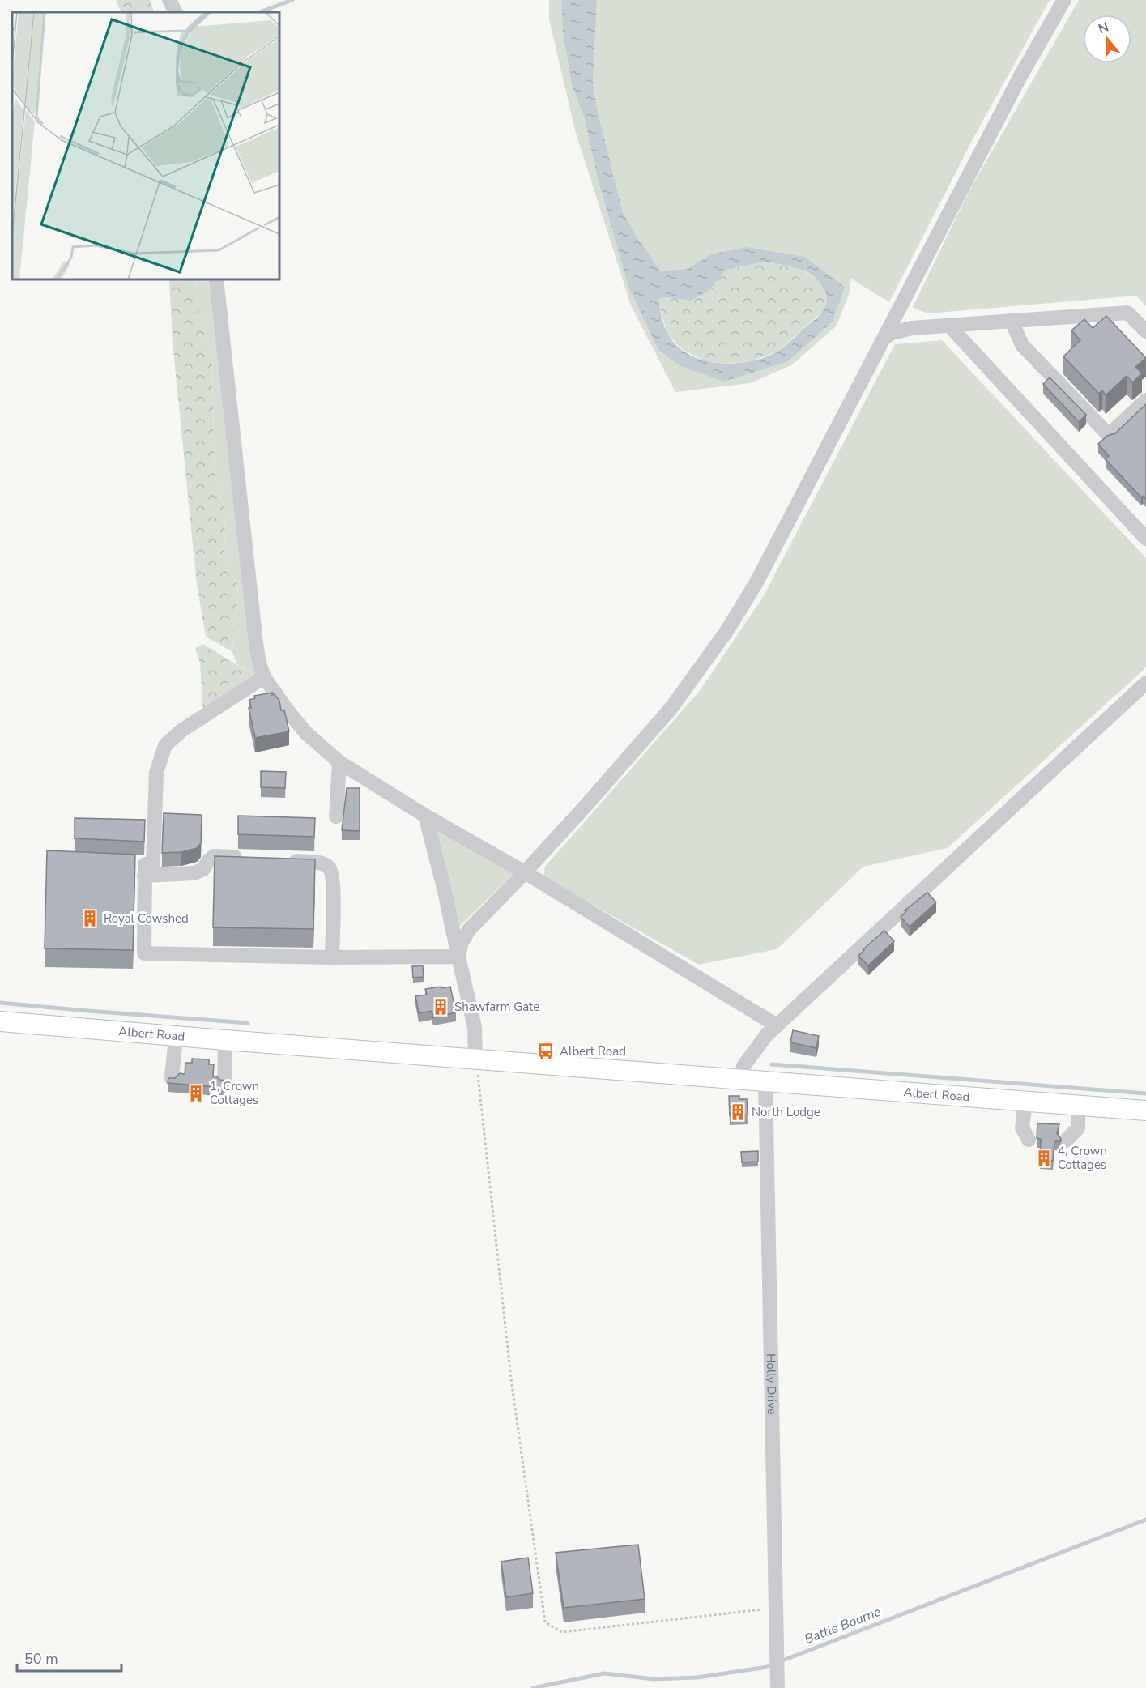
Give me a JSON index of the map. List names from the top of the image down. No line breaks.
{"streets":{"main road":["Albert Road"],"lane":["Holly Drive"]},"crossings":[["Albert Road","Holly Drive"]],"water":["Battle Bourne"],"places":{"building":["Royal Cowshed","Shawfarm Gate","1, Crown Cottages","North Lodge","4, Crown Cottages"],"bus stop":["Albert Road"]},"scale_bar":"50 m","north":"top"}
